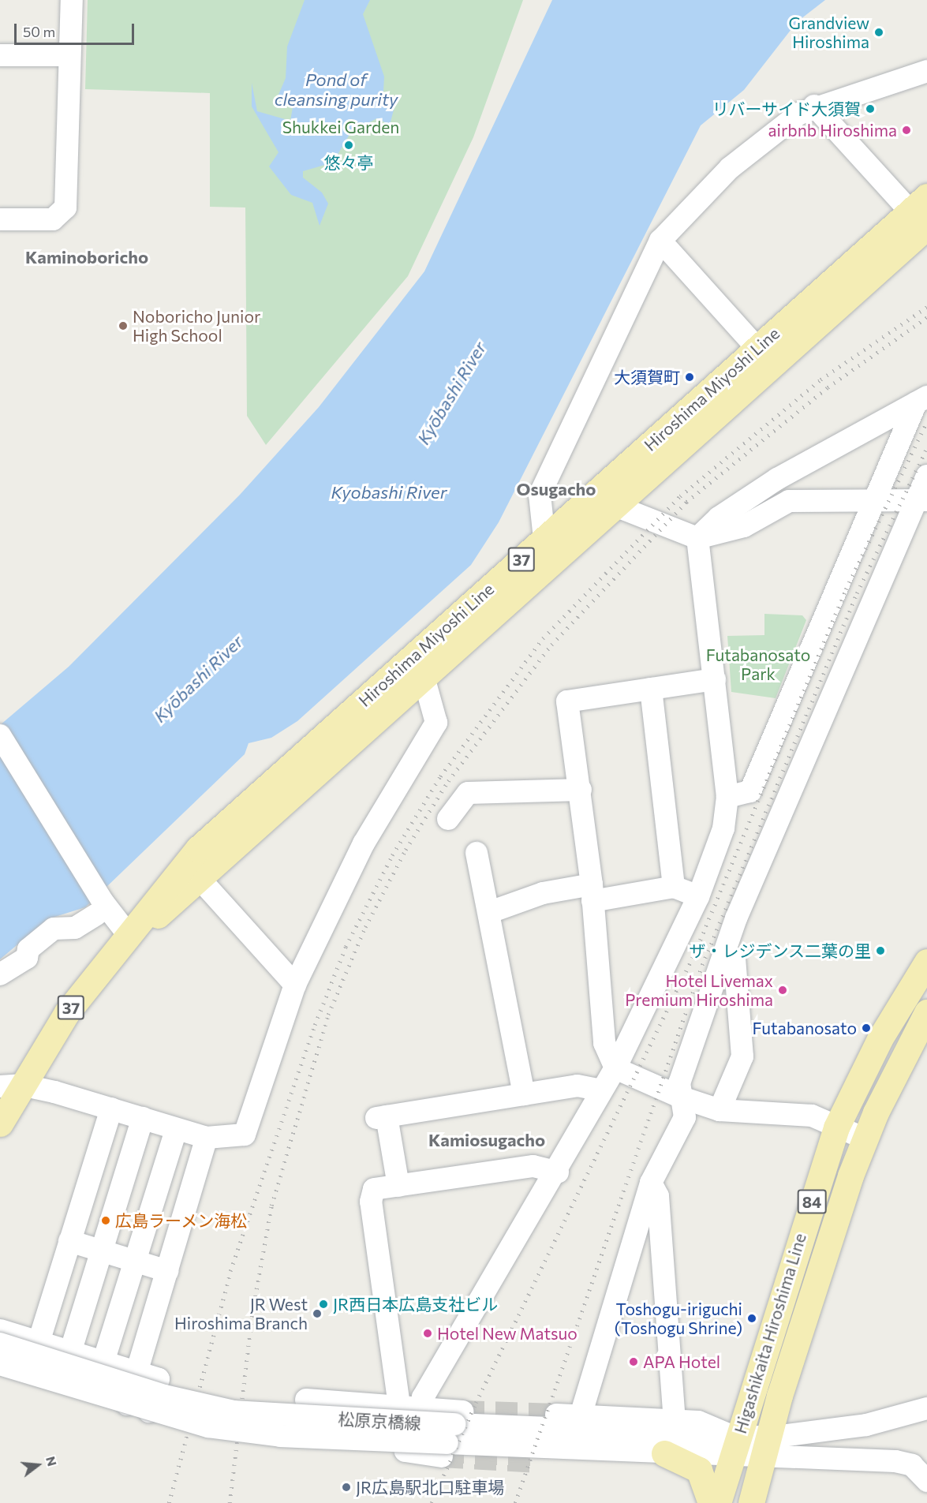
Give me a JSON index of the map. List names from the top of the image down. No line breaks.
{"streets":{"main road":["Hiroshima Miyoshi Line","37","84","Higashikaita Hiroshima Line"],"street":["松原京橋線"]},"crossings":[["Higashikaita Hiroshima Line","松原京橋線"]],"districts":["Kaminoboricho","Osugacho","Kamiosugacho"],"water":["Pond of cleansing purity","Kyōbashi River","Kyobashi River"],"parks":["Shukkei Garden","Futabanosato Park"],"places":["Grandview Hiroshima","リバーサイド大須賀","airbnb Hiroshima","悠々亭","Noboricho Junior High School","大須賀町","ザ・レジデンス二葉の里","Hotel Livemax Premium Hiroshima","Futabanosato","広島ラーメン海松","JR西日本広島支社ビル","JR West Hiroshima Branch","Toshogu-iriguchi (Toshogu Shrine)","Hotel New Matsuo","APA Hotel","JR広島駅北口駐車場"],"scale_bar":"50 m","north":"right"}
